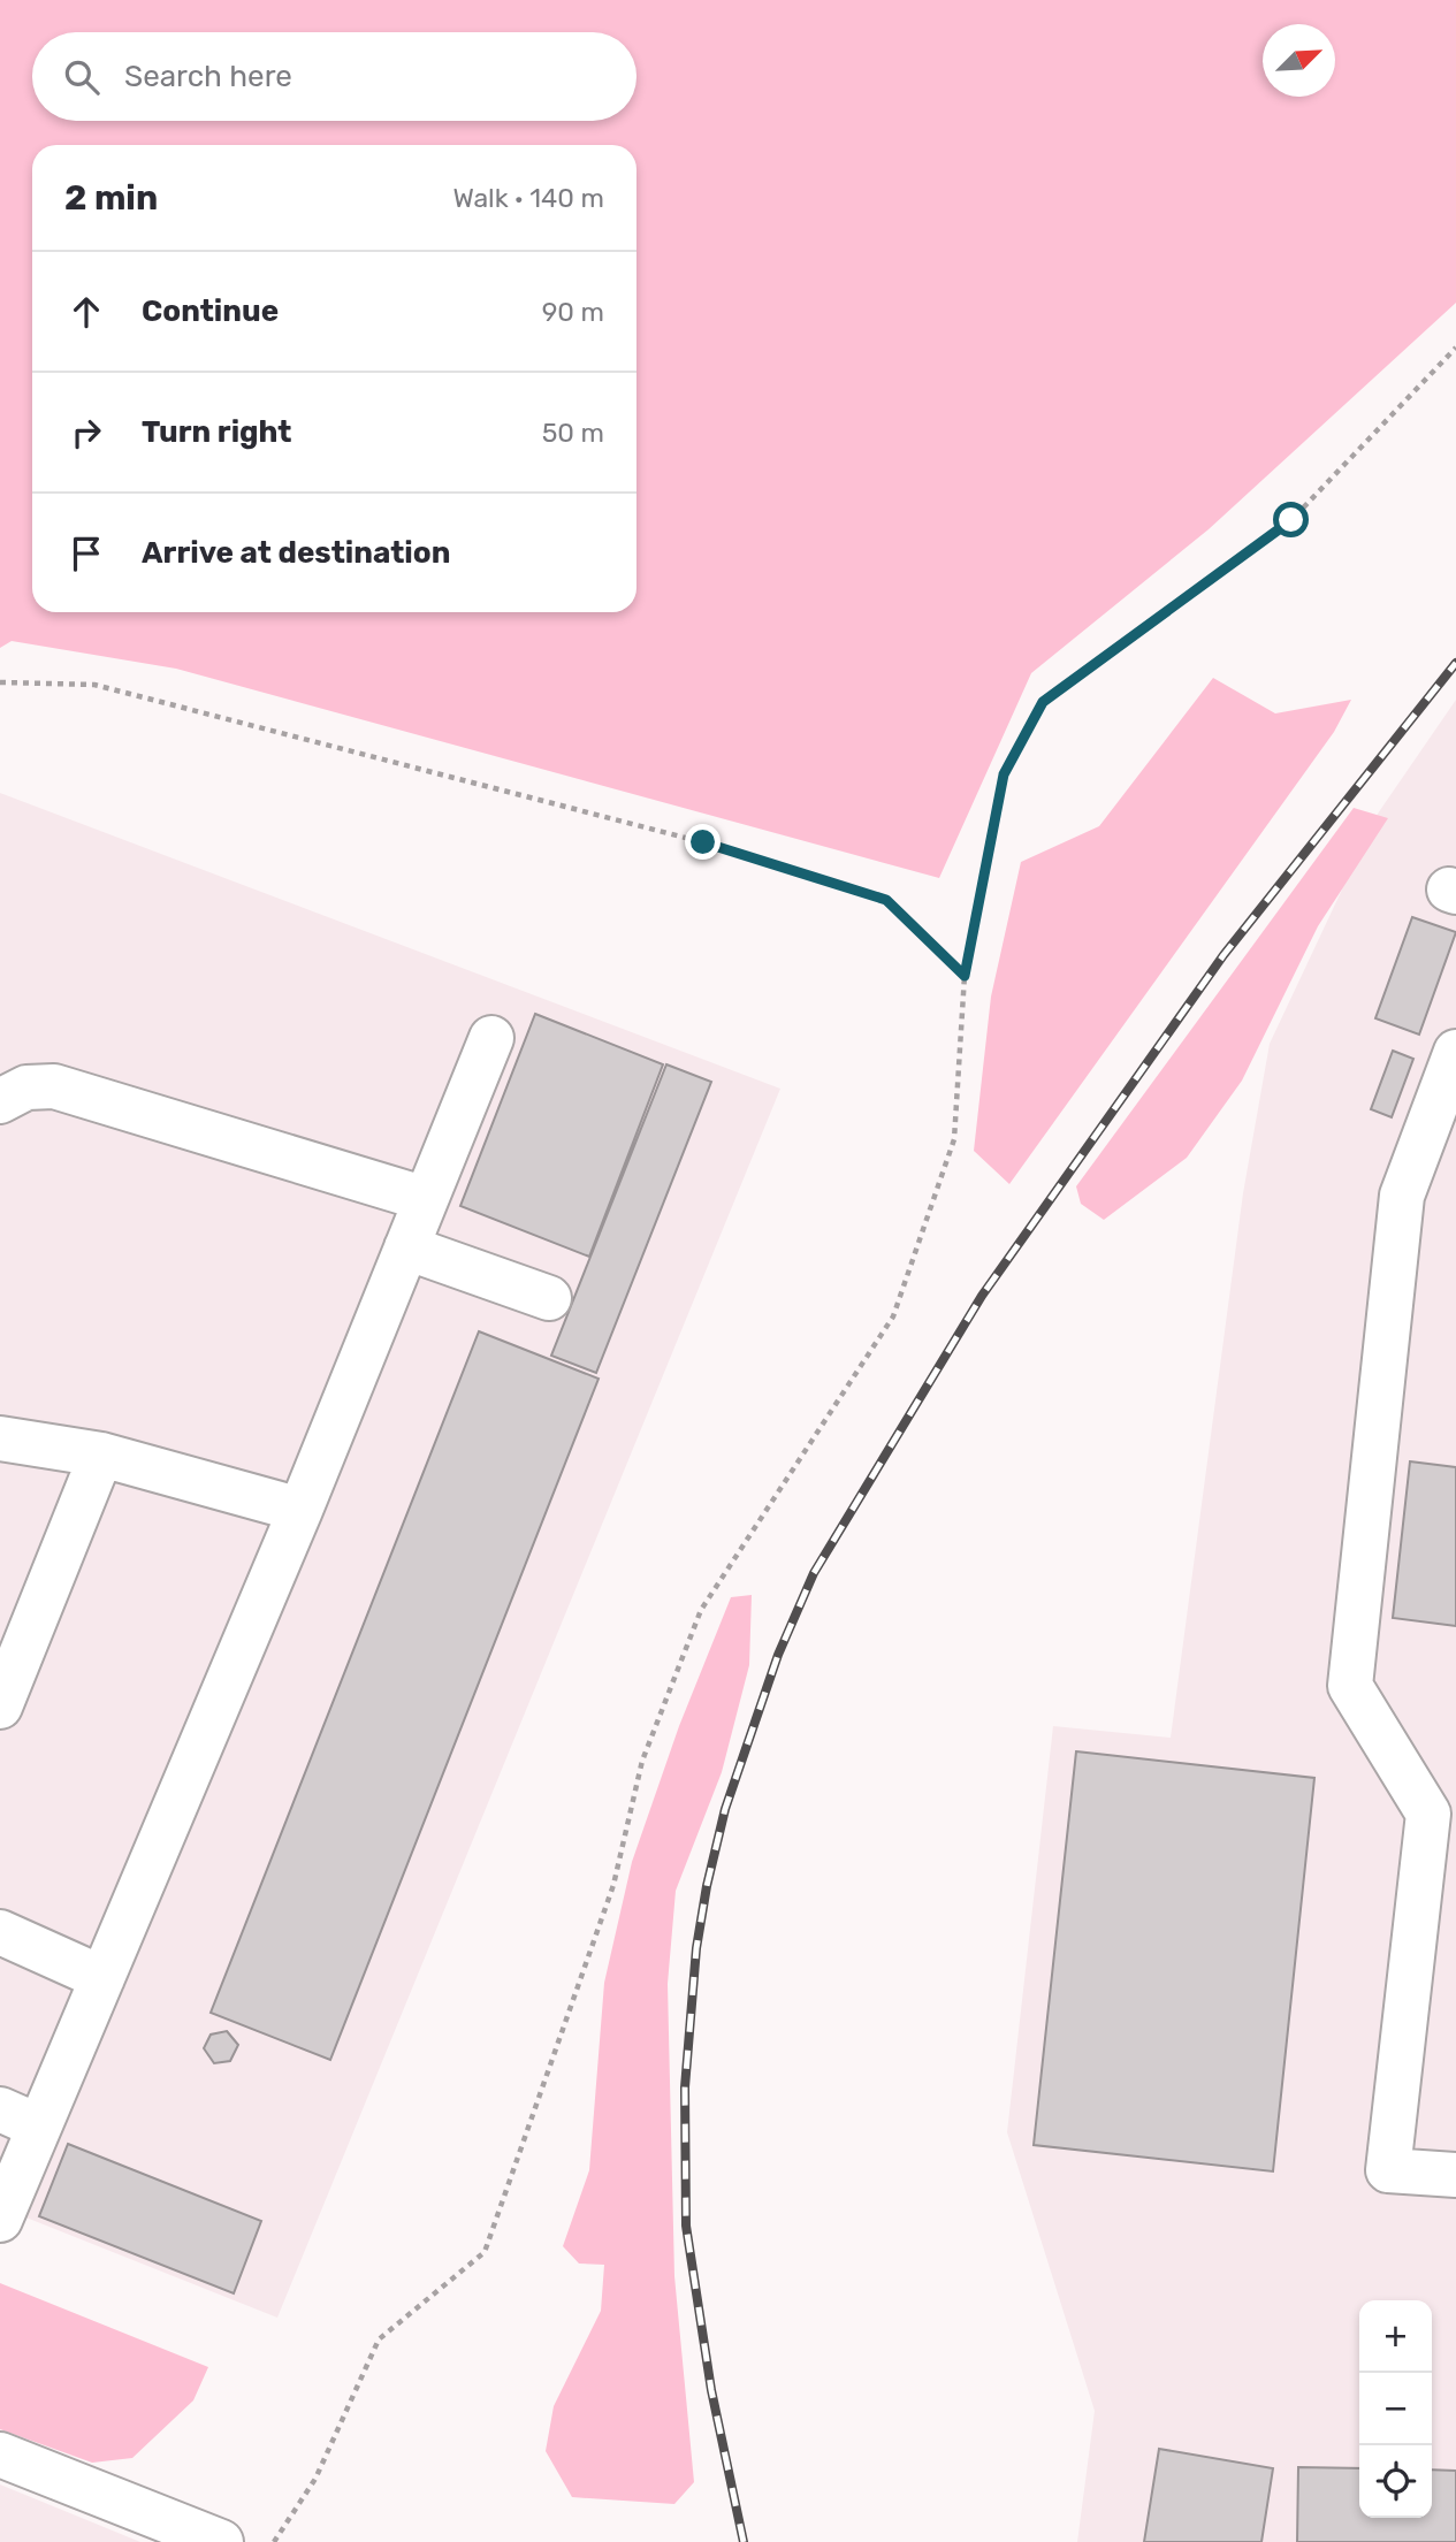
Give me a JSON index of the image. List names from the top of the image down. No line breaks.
{"north":"top right","page":{"search":"Search here","heading":["2 min","Walk · 140 m"],"list":[["Continue","90 m"],["Turn right","50 m"],"Arrive at destination"],"map_buttons":["+","−"]}}
